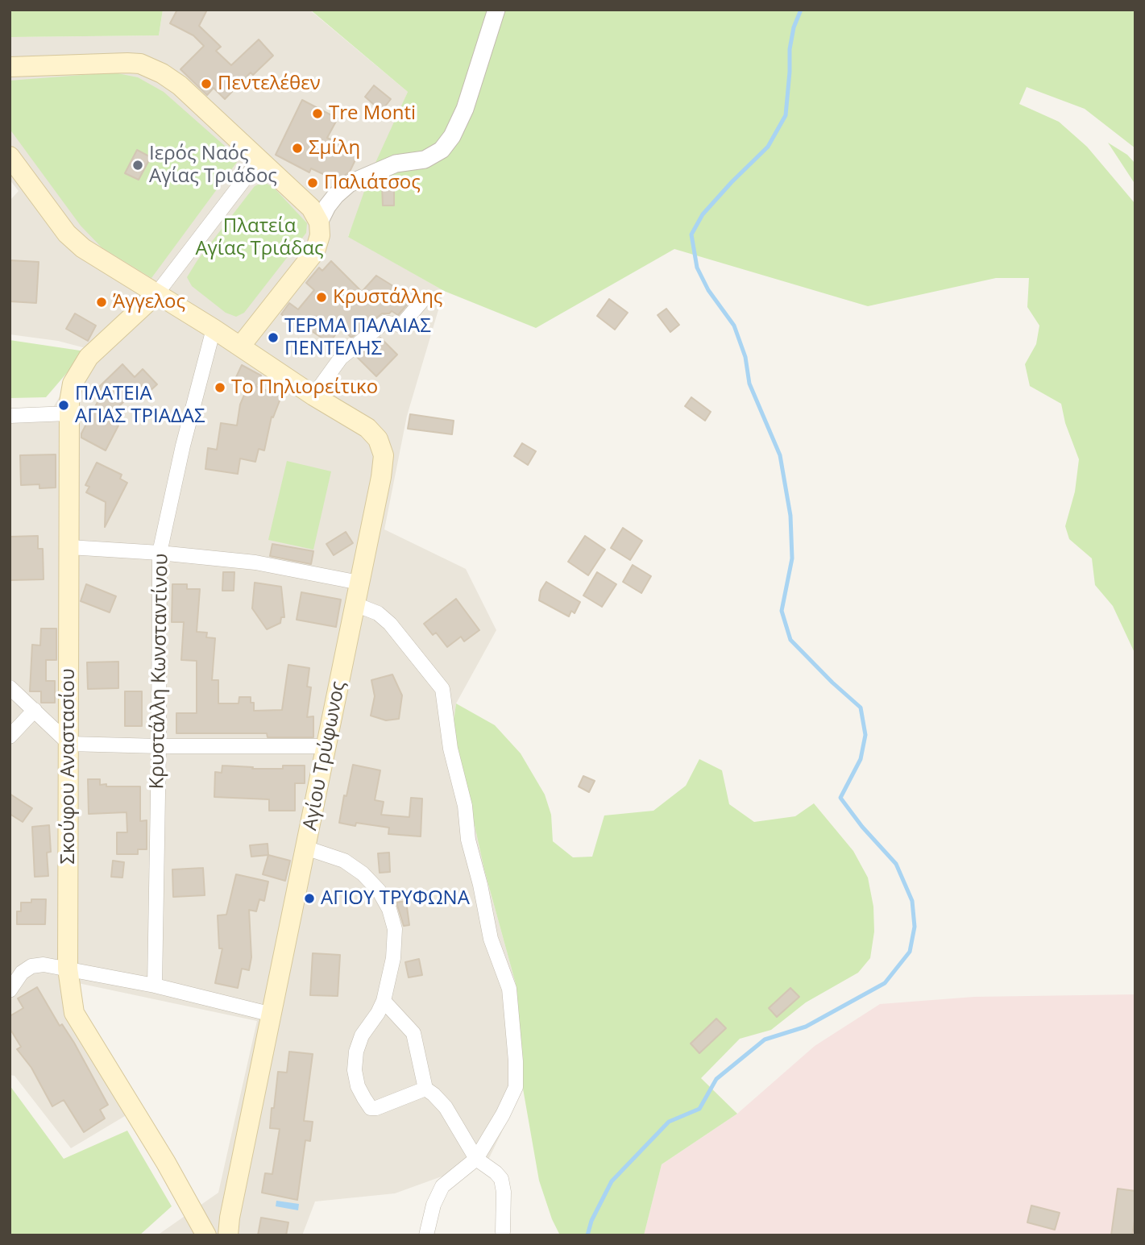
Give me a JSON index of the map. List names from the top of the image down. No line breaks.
{"streets":{"main road":["Αγίου Τρύφωνος","Σκούφου Αναστασίου"],"street":["Κρυστάλλη Κωνσταντίνου"]},"parks":["Πλατεία Αγίας Τριάδας"],"places":["Πεντελέθεν","Tre Monti","Σμίλη","Ιερός Ναός Αγίας Τριάδος","Παλιάτσος","Κρυστάλλης","Άγγελος","ΤΕΡΜΑ ΠΑΛΑΙΑΣ ΠΕΝΤΕΛΗΣ","Το Πηλιορείτικο","ΠΛΑΤΕΙΑ ΑΓΙΑΣ ΤΡΙΑΔΑΣ","ΑΓΙΟΥ ΤΡΥΦΩΝΑ"]}
